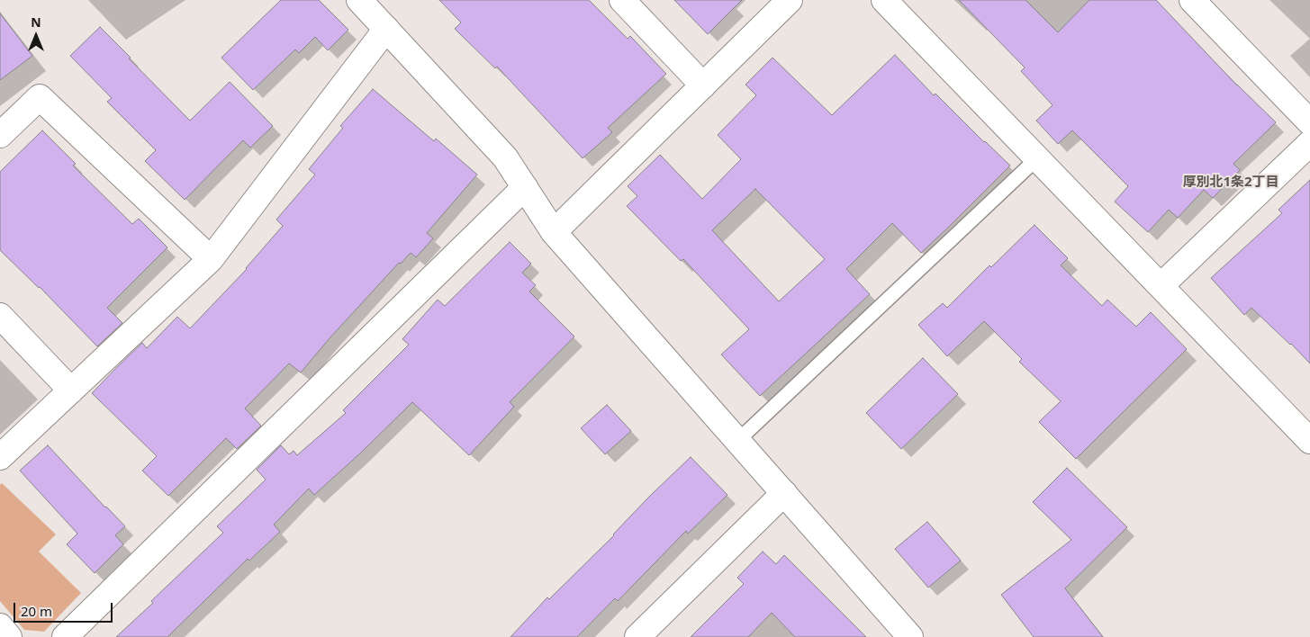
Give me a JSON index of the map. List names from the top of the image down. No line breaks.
{"districts":["厚別北1条2丁目"],"scale_bar":"20 m","north":"top"}
